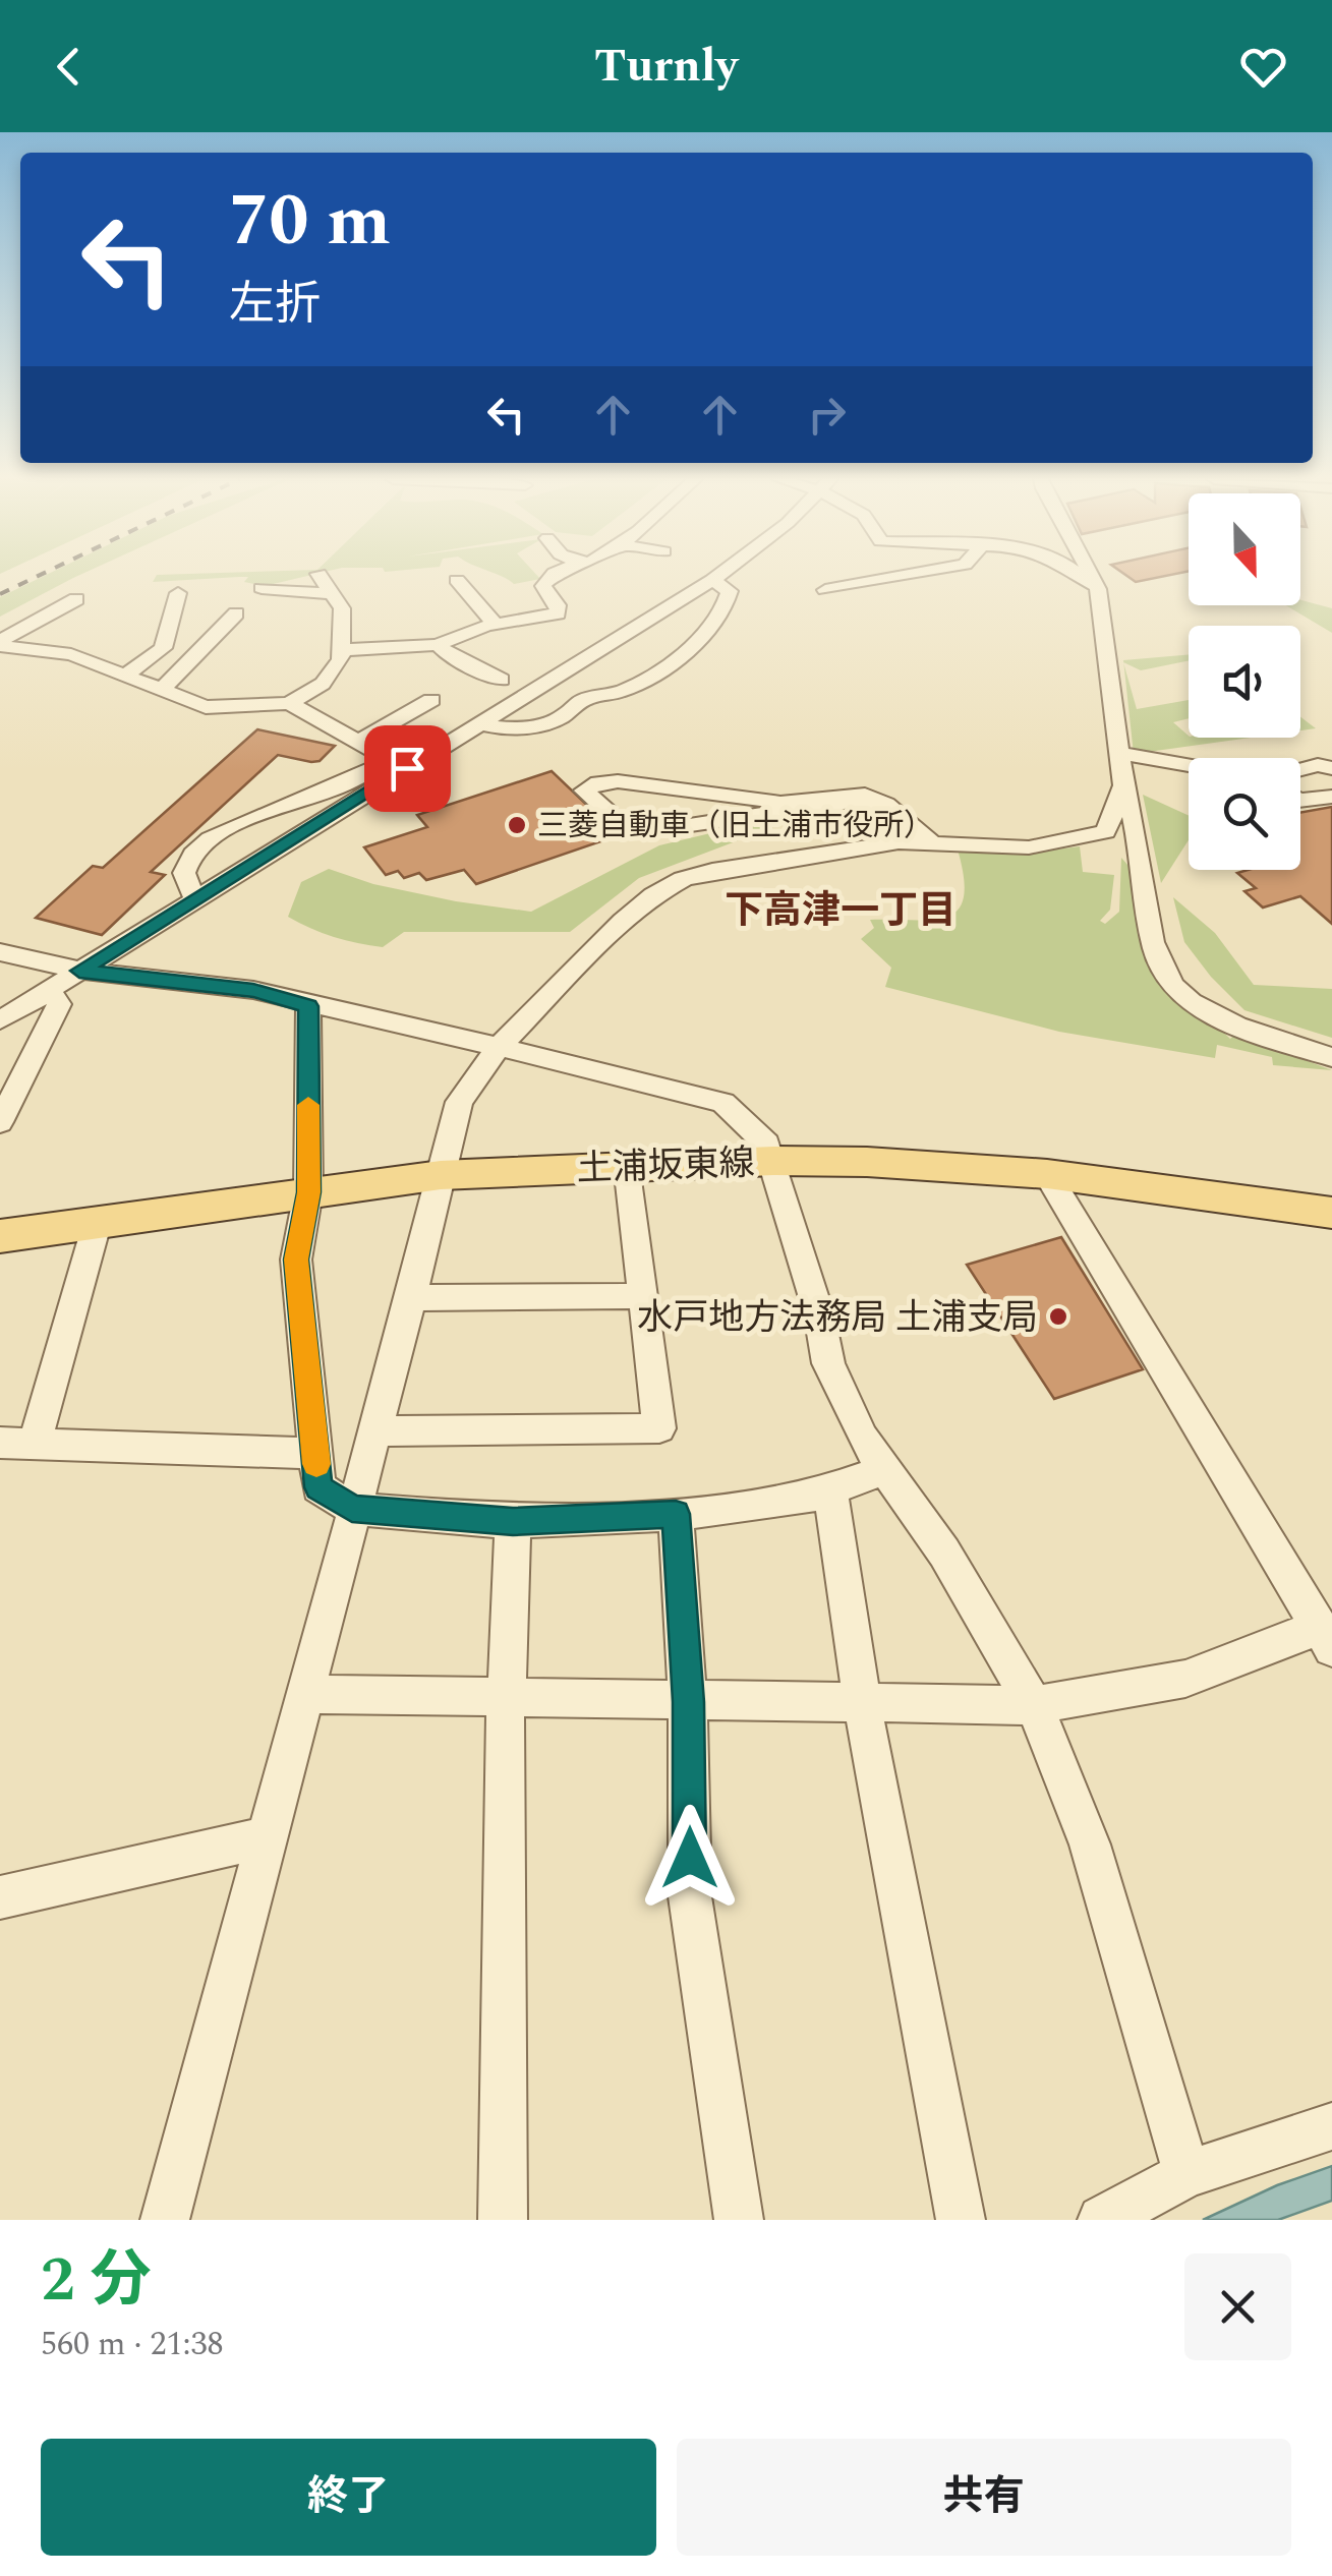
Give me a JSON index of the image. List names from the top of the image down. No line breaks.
{"streets":{"main road":["土浦坂東線"]},"districts":["下高津一丁目"],"places":["三菱自動車（旧土浦市役所）","水戸地方法務局 土浦支局"],"north":"bottom","page":{"header":"Turnly","turn":["70 m","左折"],"heading":["2 分","560 m · 21:38"],"buttons":["終了","共有"]}}
